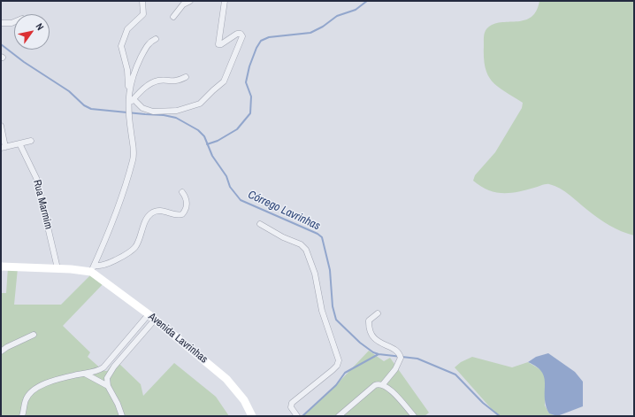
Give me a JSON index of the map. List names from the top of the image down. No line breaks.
{"streets":{"street":["Rua Marmim","Avenida Lavrinhas"]},"water":["Córrego Lavrinhas"],"north":"top right"}
